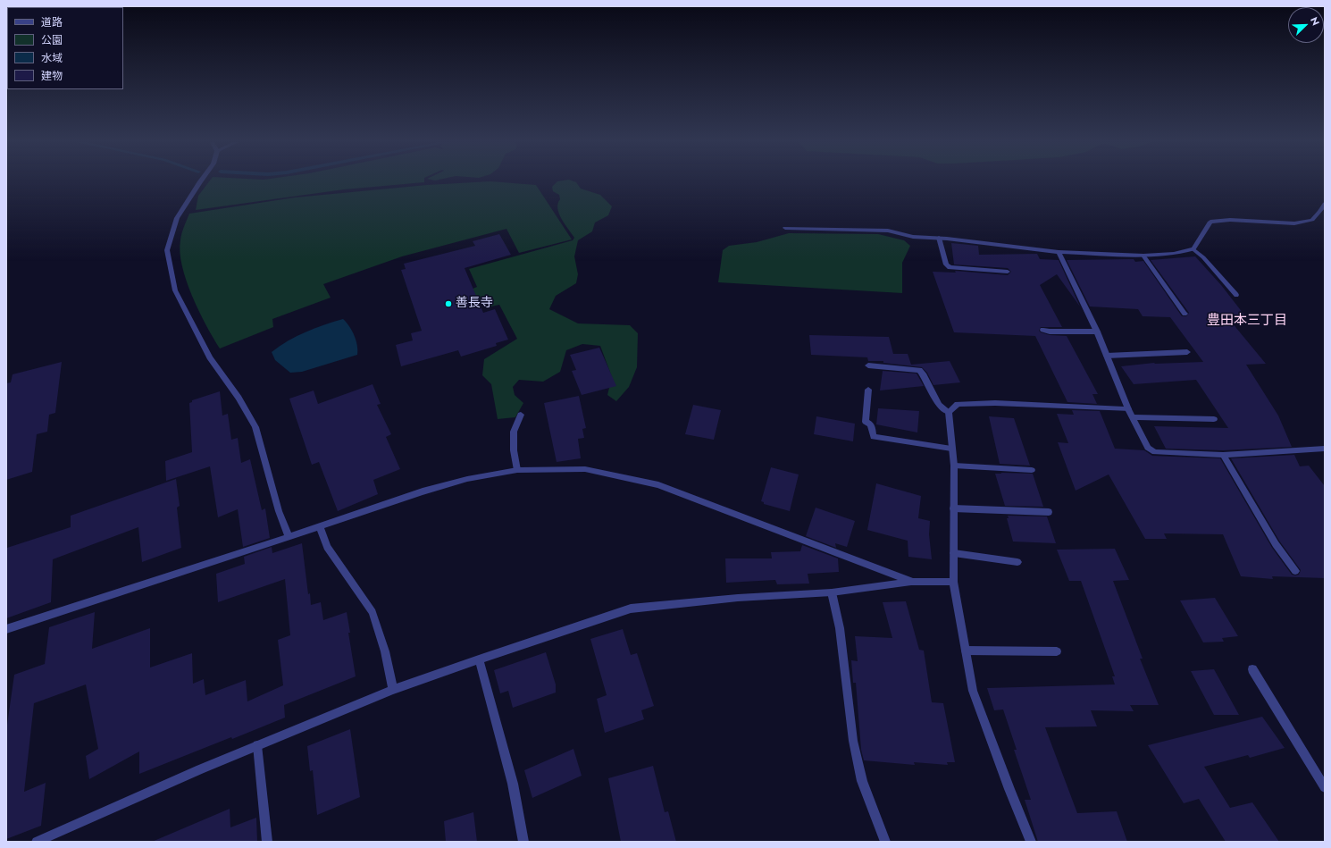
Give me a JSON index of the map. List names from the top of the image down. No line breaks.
{"districts":["豊田本三丁目"],"places":["善長寺"],"legend":["道路","公園","水域","建物"],"north":"top right"}
